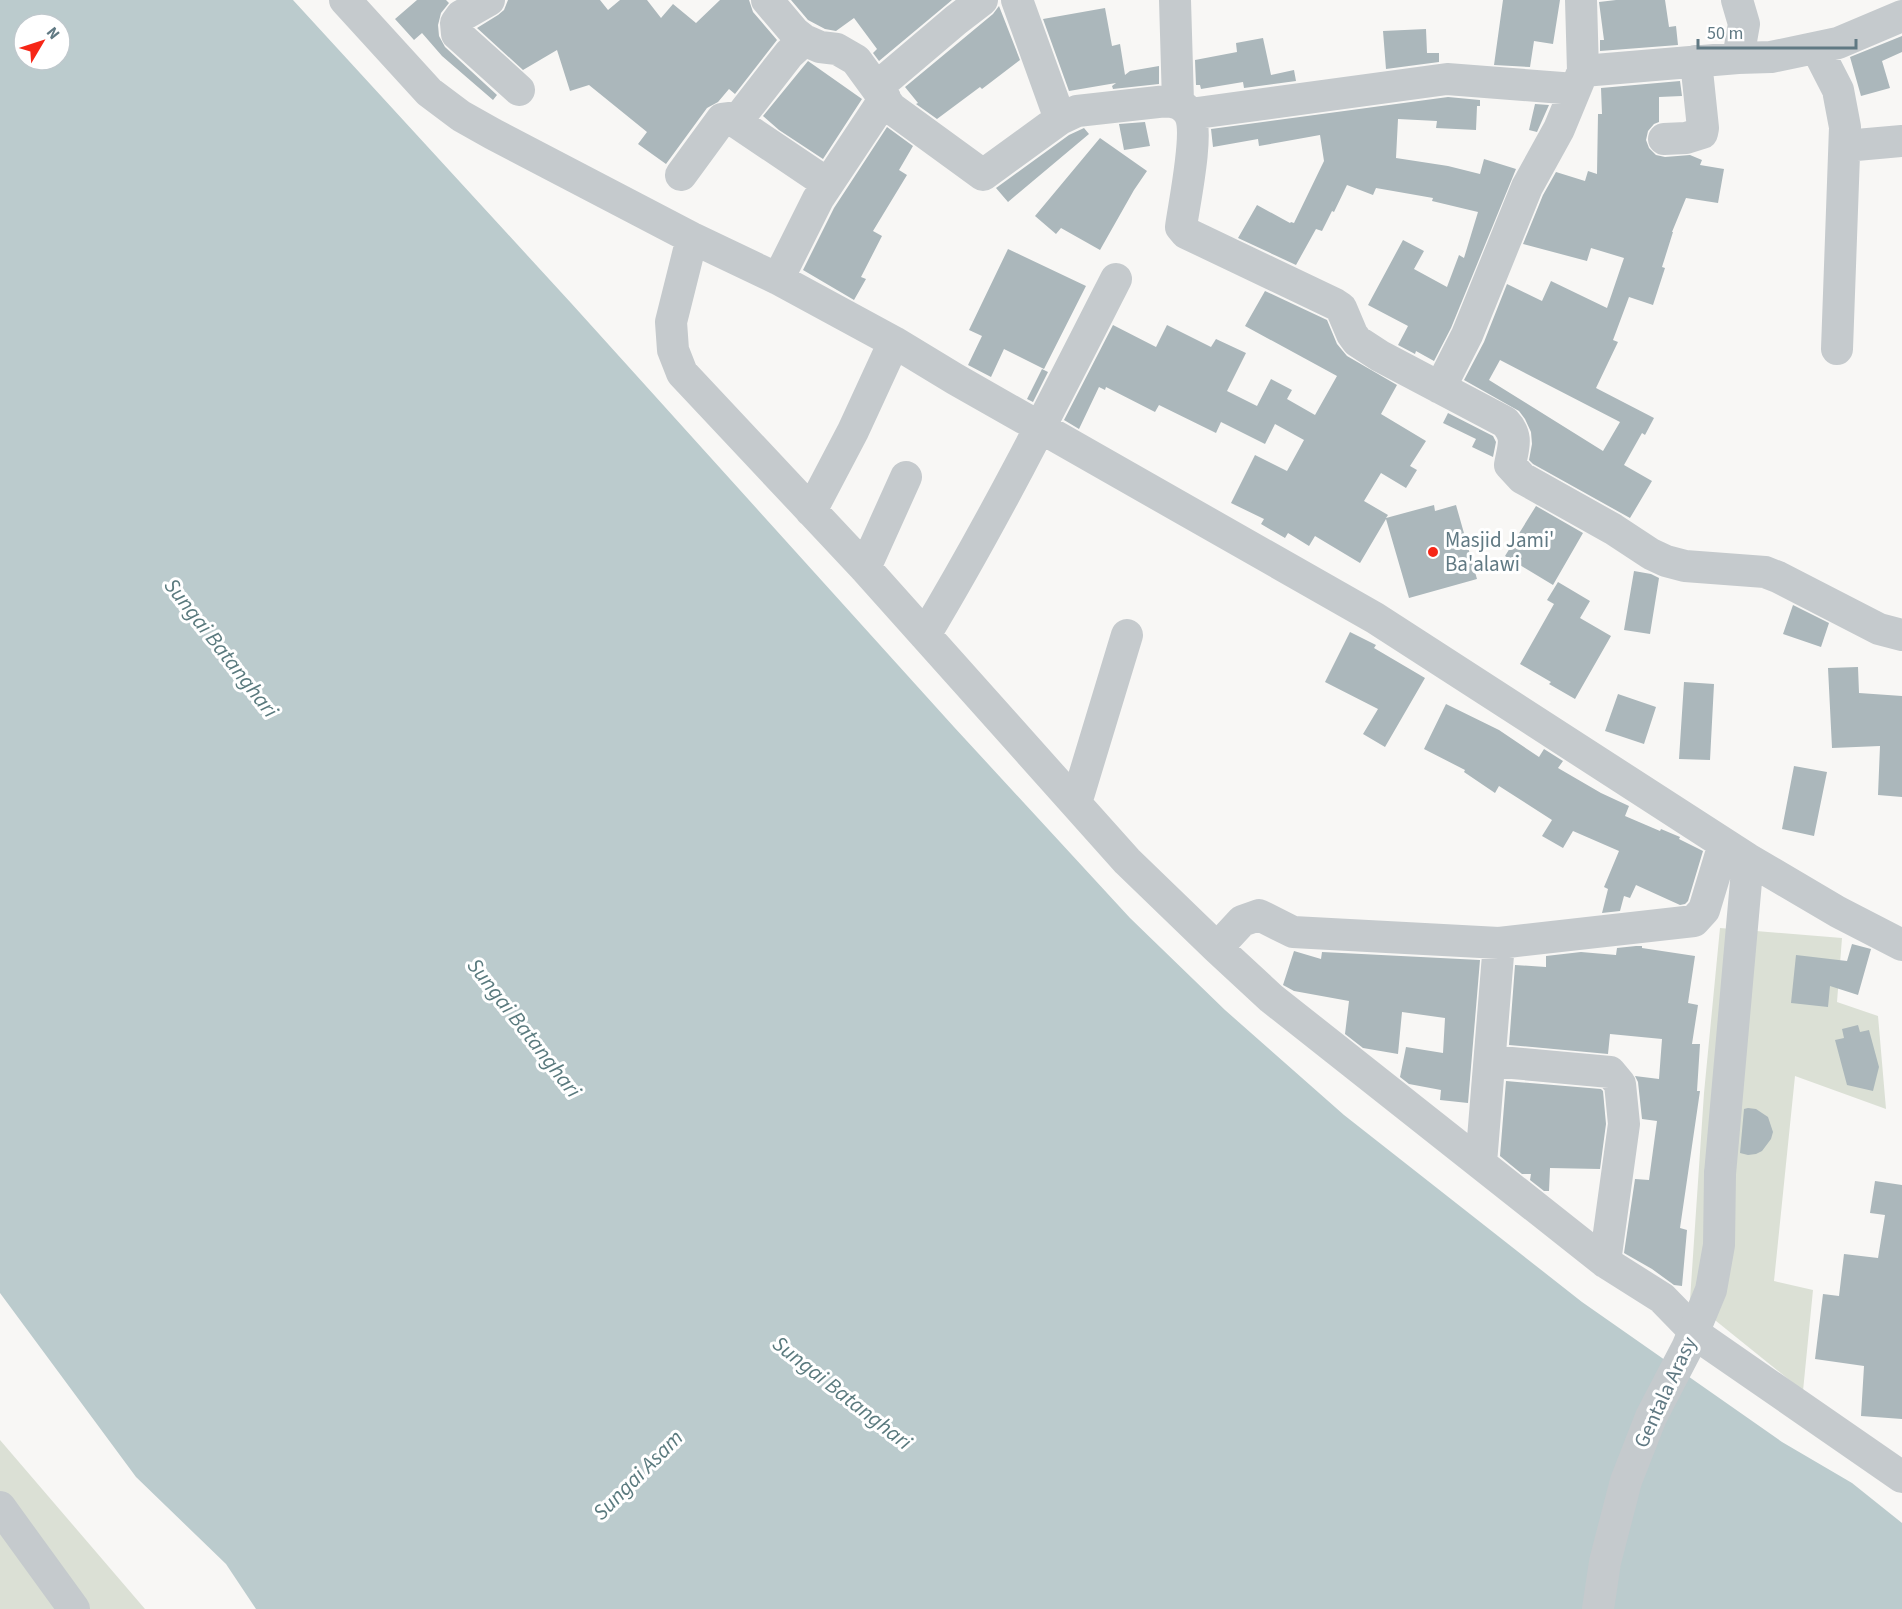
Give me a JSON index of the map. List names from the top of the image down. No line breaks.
{"streets":{"street":["Gentala Arasy"]},"water":["Sungai Batanghari","Sungai Asam"],"places":["Masjid Jami' Ba'alawi"],"scale_bar":"50 m","north":"top right"}
